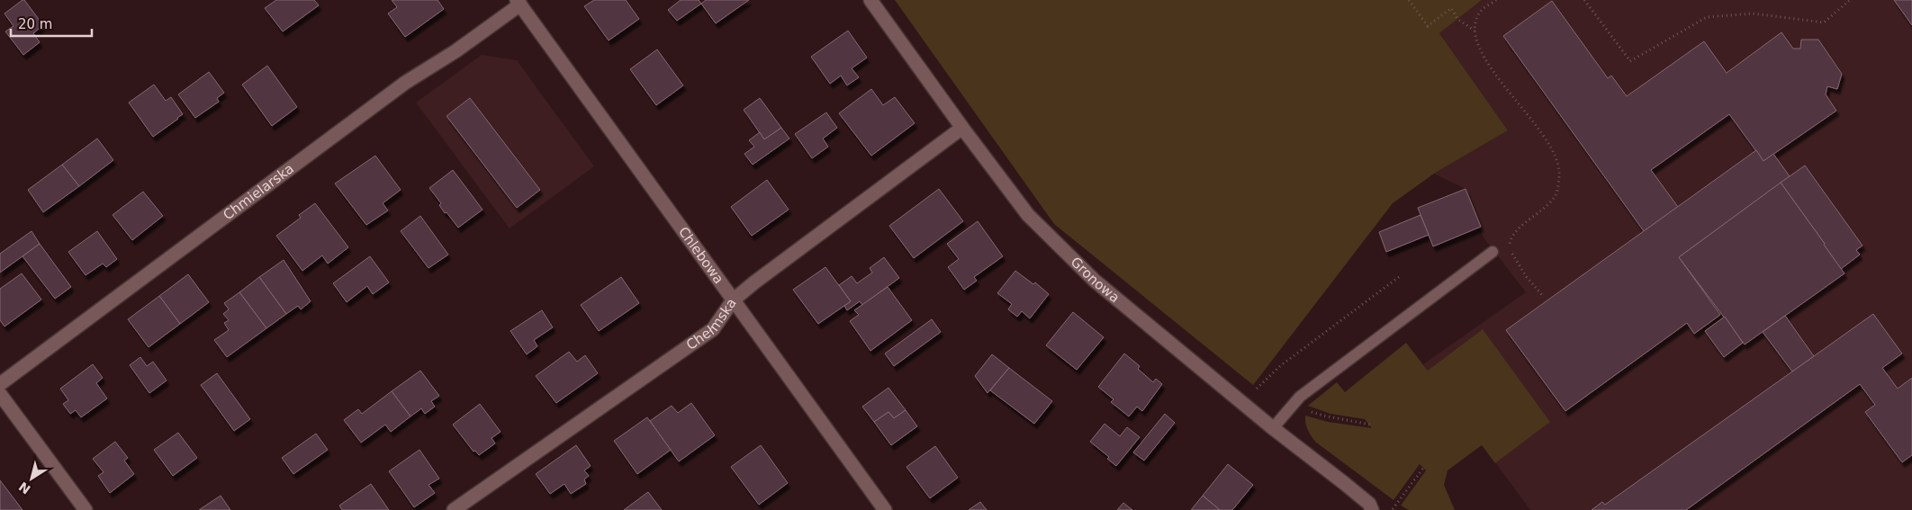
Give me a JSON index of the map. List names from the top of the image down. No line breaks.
{"streets":{"street":["Chmielarska","Chlebowa","Gronowa","Chełmska"]},"crossings":[["Chmielarska","Chlebowa"],["Chlebowa","Chełmska"],["Gronowa","Chełmska"]],"scale_bar":"20 m","north":"bottom left"}
